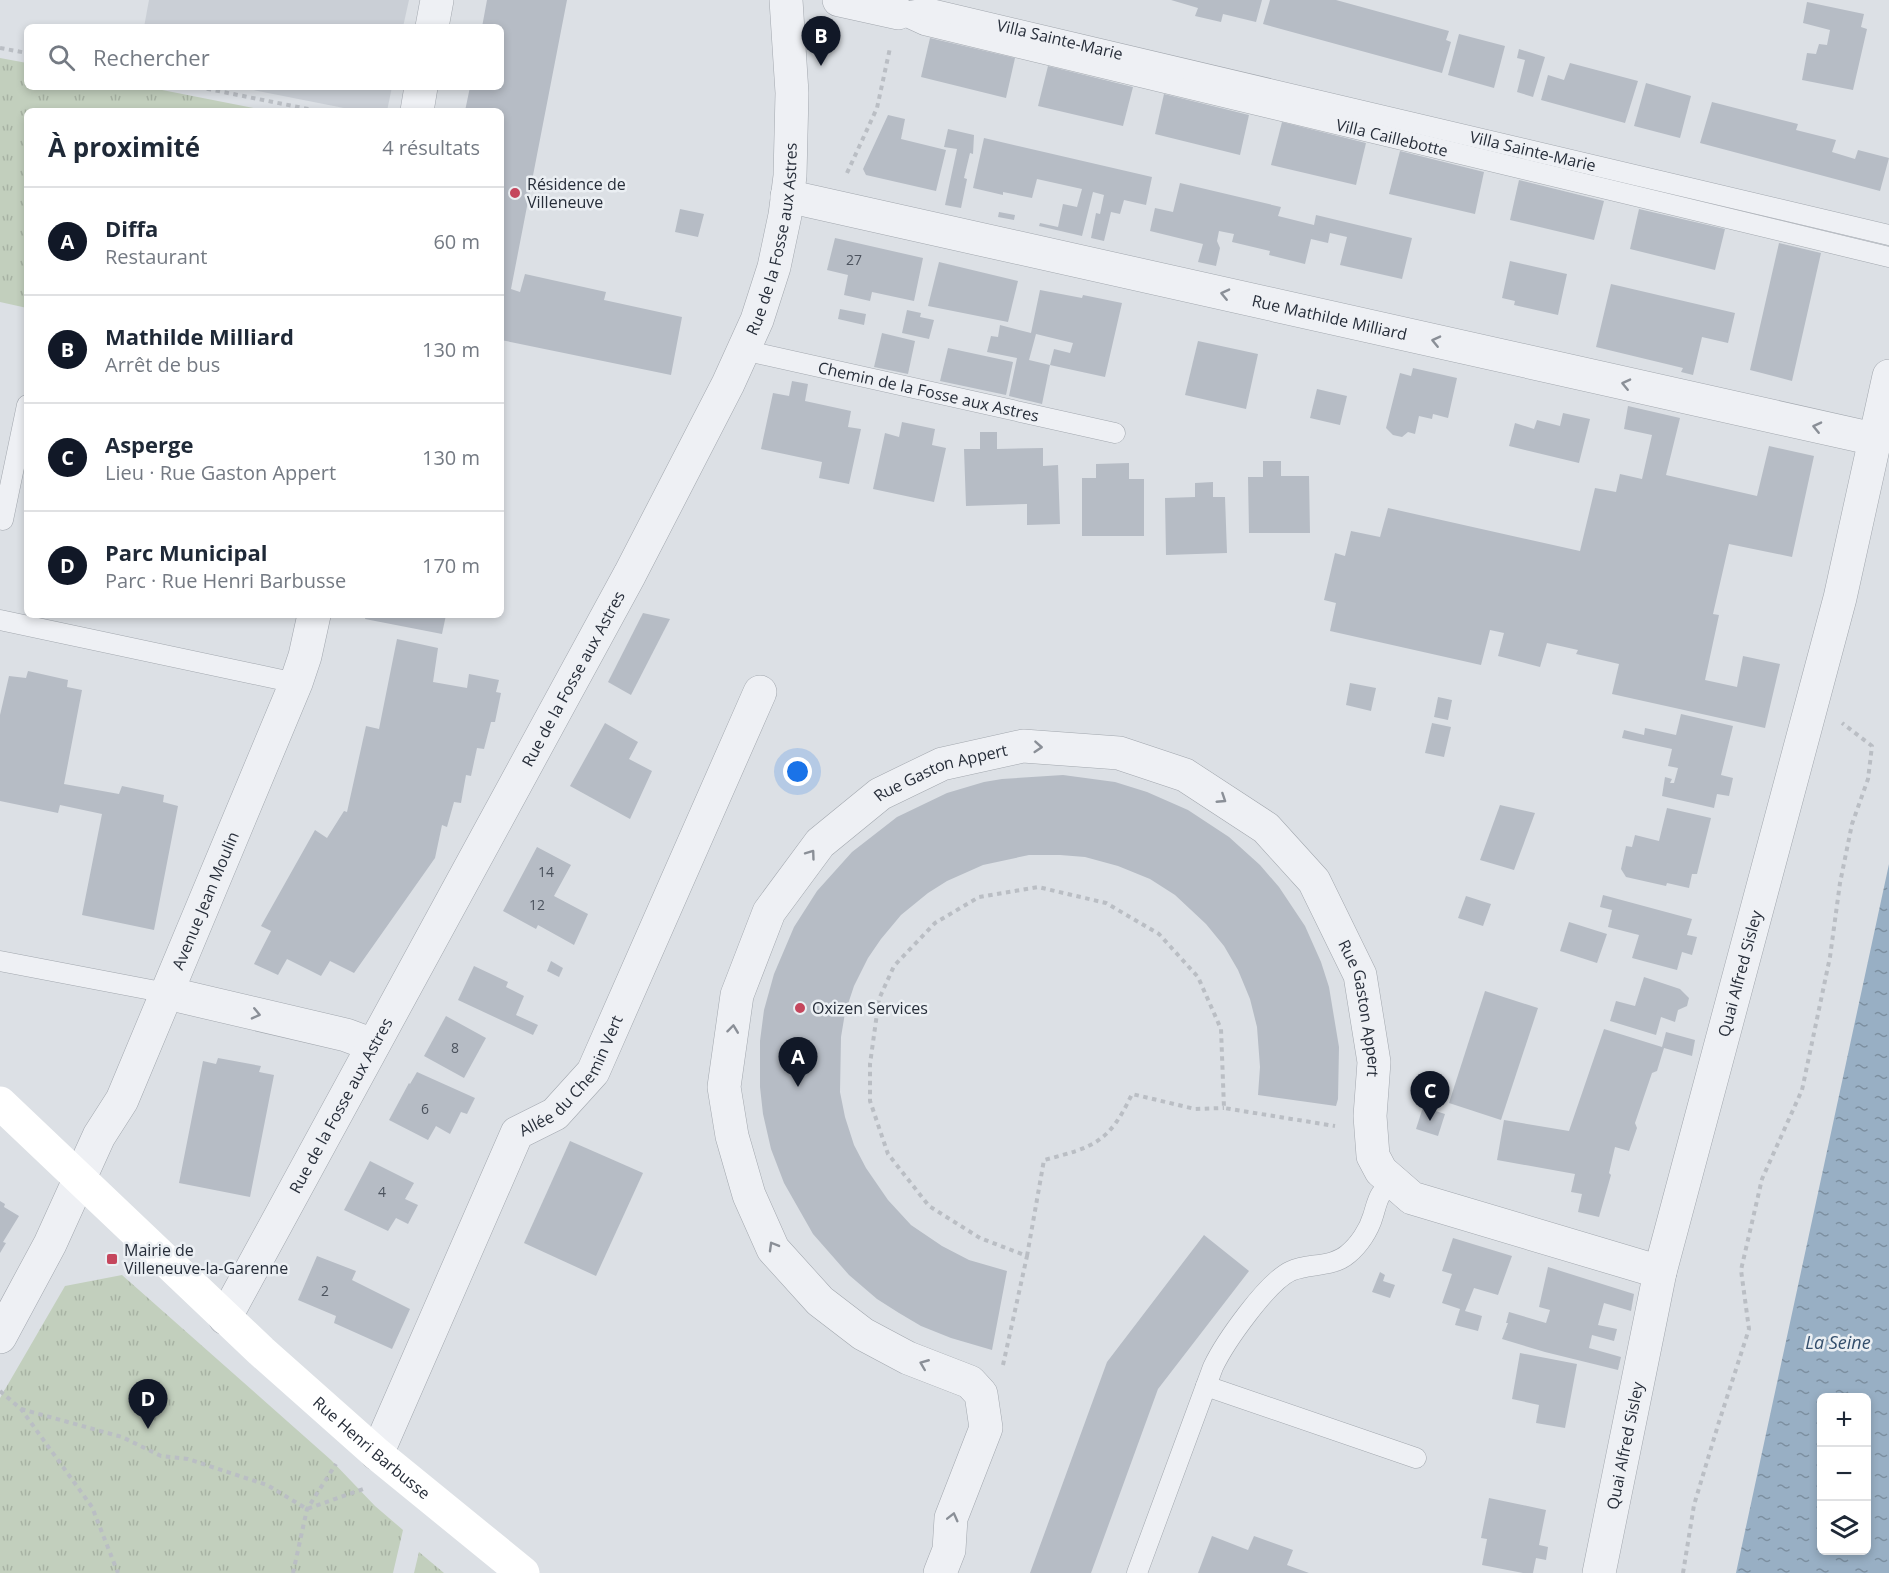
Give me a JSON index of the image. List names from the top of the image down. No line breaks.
{"streets":{"main road":["Rue Henri Barbusse"],"street":["Rue de la Fosse aux Astres","Rue Mathilde Milliard","Rue Gaston Appert","Avenue Jean Moulin","Quai Alfred Sisley","Allée du Chemin Vert"],"lane":["Villa Sainte-Marie","Villa Caillebotte","Chemin de la Fosse aux Astres"]},"crossings":[["Villa Sainte-Marie","Villa Caillebotte"],["Rue de la Fosse aux Astres","Rue Mathilde Milliard"],["Rue de la Fosse aux Astres","Chemin de la Fosse aux Astres"],["Rue de la Fosse aux Astres","Rue Henri Barbusse"],["Rue Mathilde Milliard","Quai Alfred Sisley"],["Rue Gaston Appert","Quai Alfred Sisley"],["Avenue Jean Moulin","Rue Henri Barbusse"],["Allée du Chemin Vert","Rue Henri Barbusse"]],"one_way":["Rue Mathilde Milliard"],"water":["La Seine"],"places":{"other":["Résidence de Villeneuve","Oxizen Services"],"transit":["Mairie de Villeneuve-la-Garenne"]},"house_numbers":["27","14","12","8","6","4","2"],"page":{"pins":["B","A","C","D"],"search":"Rechercher","heading":["À proximité","4 résultats"],"list":[{"mark":"A","name":"Diffa","note":"Restaurant","value":"60 m"},{"mark":"B","name":"Mathilde Milliard","note":"Arrêt de bus","value":"130 m"},{"mark":"C","name":"Asperge","note":"Lieu · Rue Gaston Appert","value":"130 m"},{"mark":"D","name":"Parc Municipal","note":"Parc · Rue Henri Barbusse","value":"170 m"}],"map_buttons":["+","−"]}}
